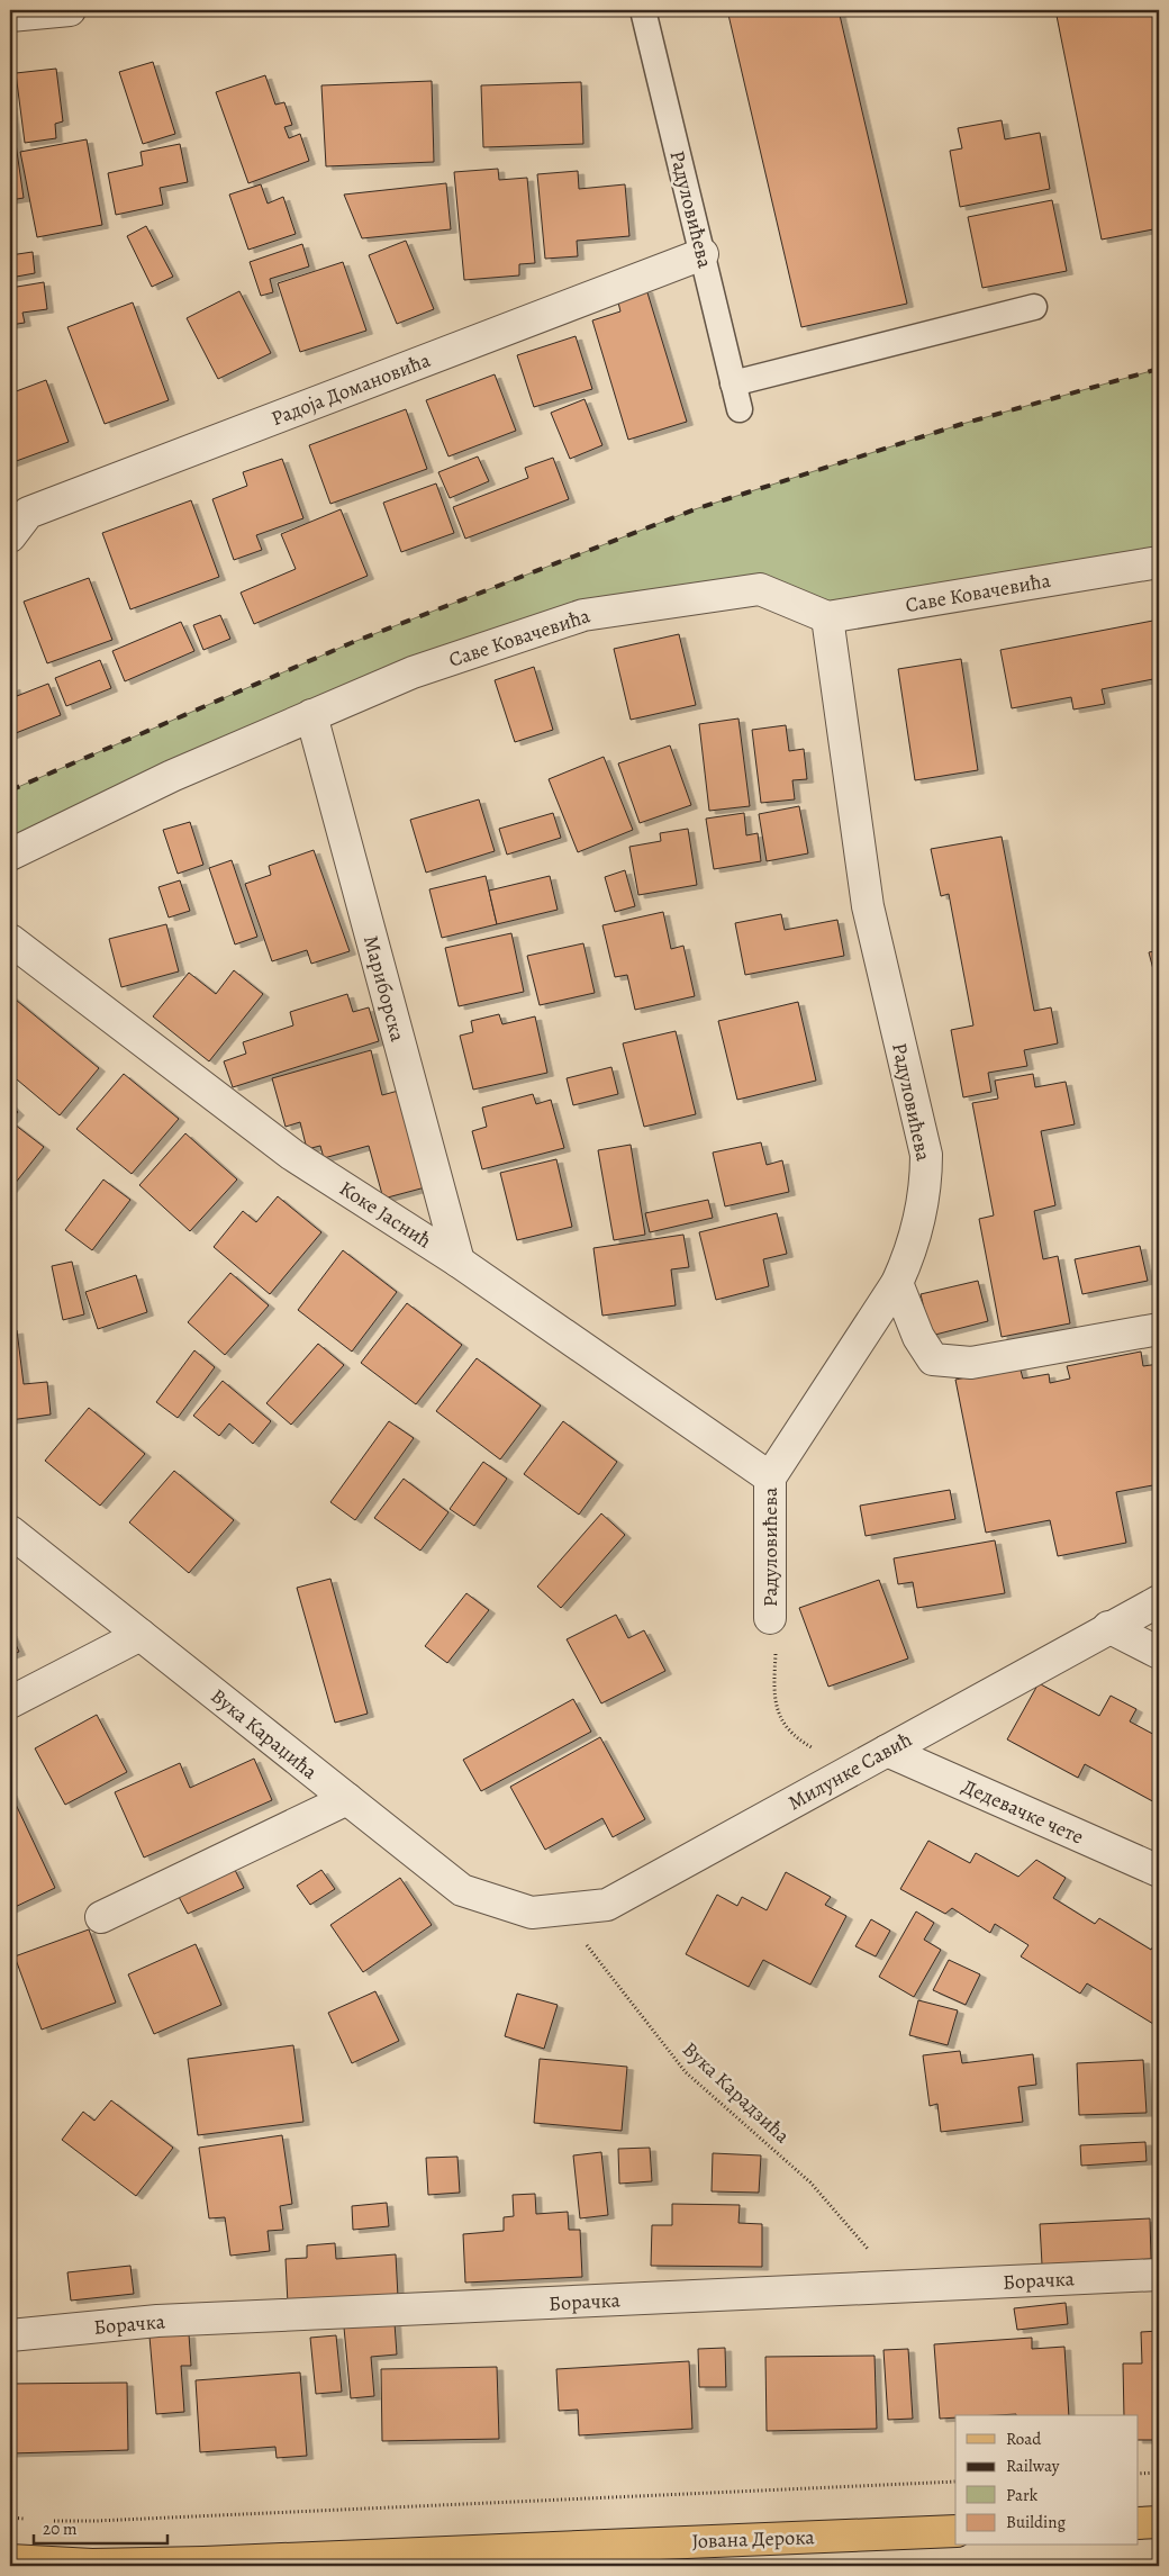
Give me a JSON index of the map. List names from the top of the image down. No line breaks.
{"streets":{"main road":["Јована Дерока"],"street":["Радуловићева","Радоја Домановића","Саве Ковачевића","Мариборска","Коке Јаснић","Вука Караџића","Милунке Савић","Дедевачке чете","Борачка"],"path":["Вука Карадзића"]},"crossings":[["Радуловићева","Радоја Домановића"],["Радуловићева","Саве Ковачевића"],["Радуловићева","Коке Јаснић"],["Саве Ковачевића","Мариборска"],["Мариборска","Коке Јаснић"],["Вука Караџића","Милунке Савић"],["Милунке Савић","Дедевачке чете"],["Милунке Савић","Вука Карадзића"],["Вука Карадзића","Борачка"]],"legend":["Road","Railway","Park","Building"],"scale_bar":"20 m"}
